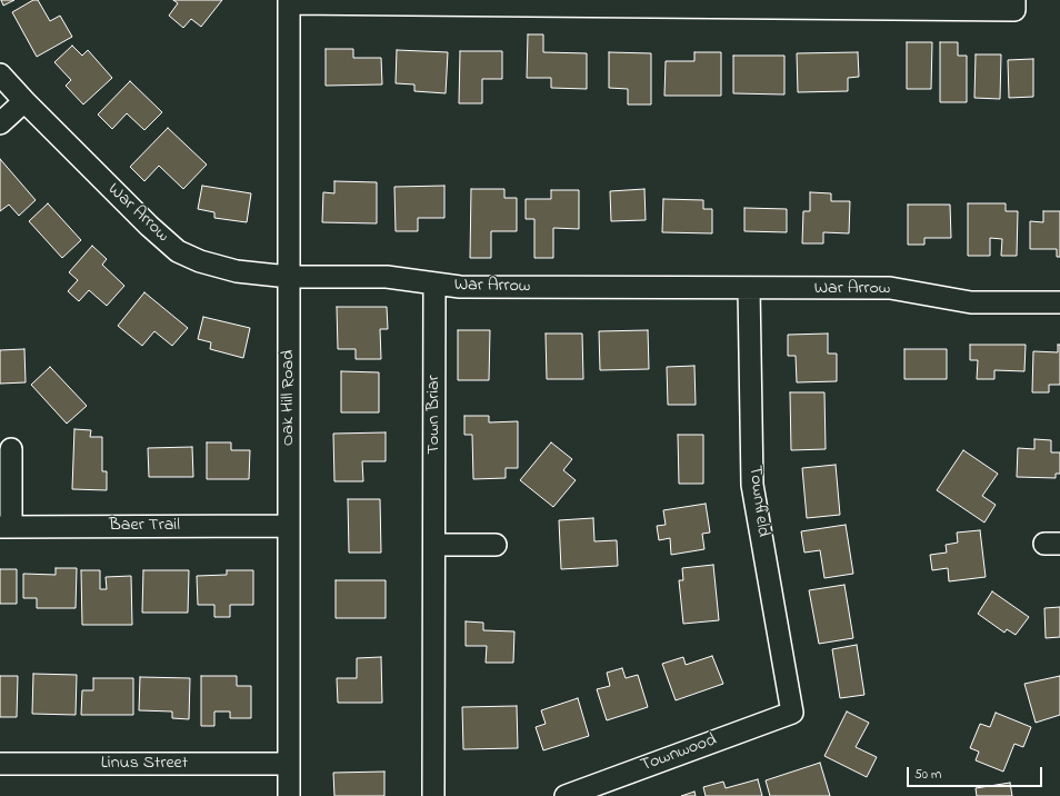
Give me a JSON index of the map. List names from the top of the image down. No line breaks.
{"streets":{"street":["War Arrow","Oak Hill Road","Town Briar","Townfield","Baer Trail","Townwood","Linus Street"]},"crossings":[["War Arrow","Oak Hill Road"],["War Arrow","Town Briar"],["War Arrow","Townfield"],["Oak Hill Road","Baer Trail"],["Oak Hill Road","Linus Street"],["Townfield","Townwood"]],"scale_bar":"50 m"}
